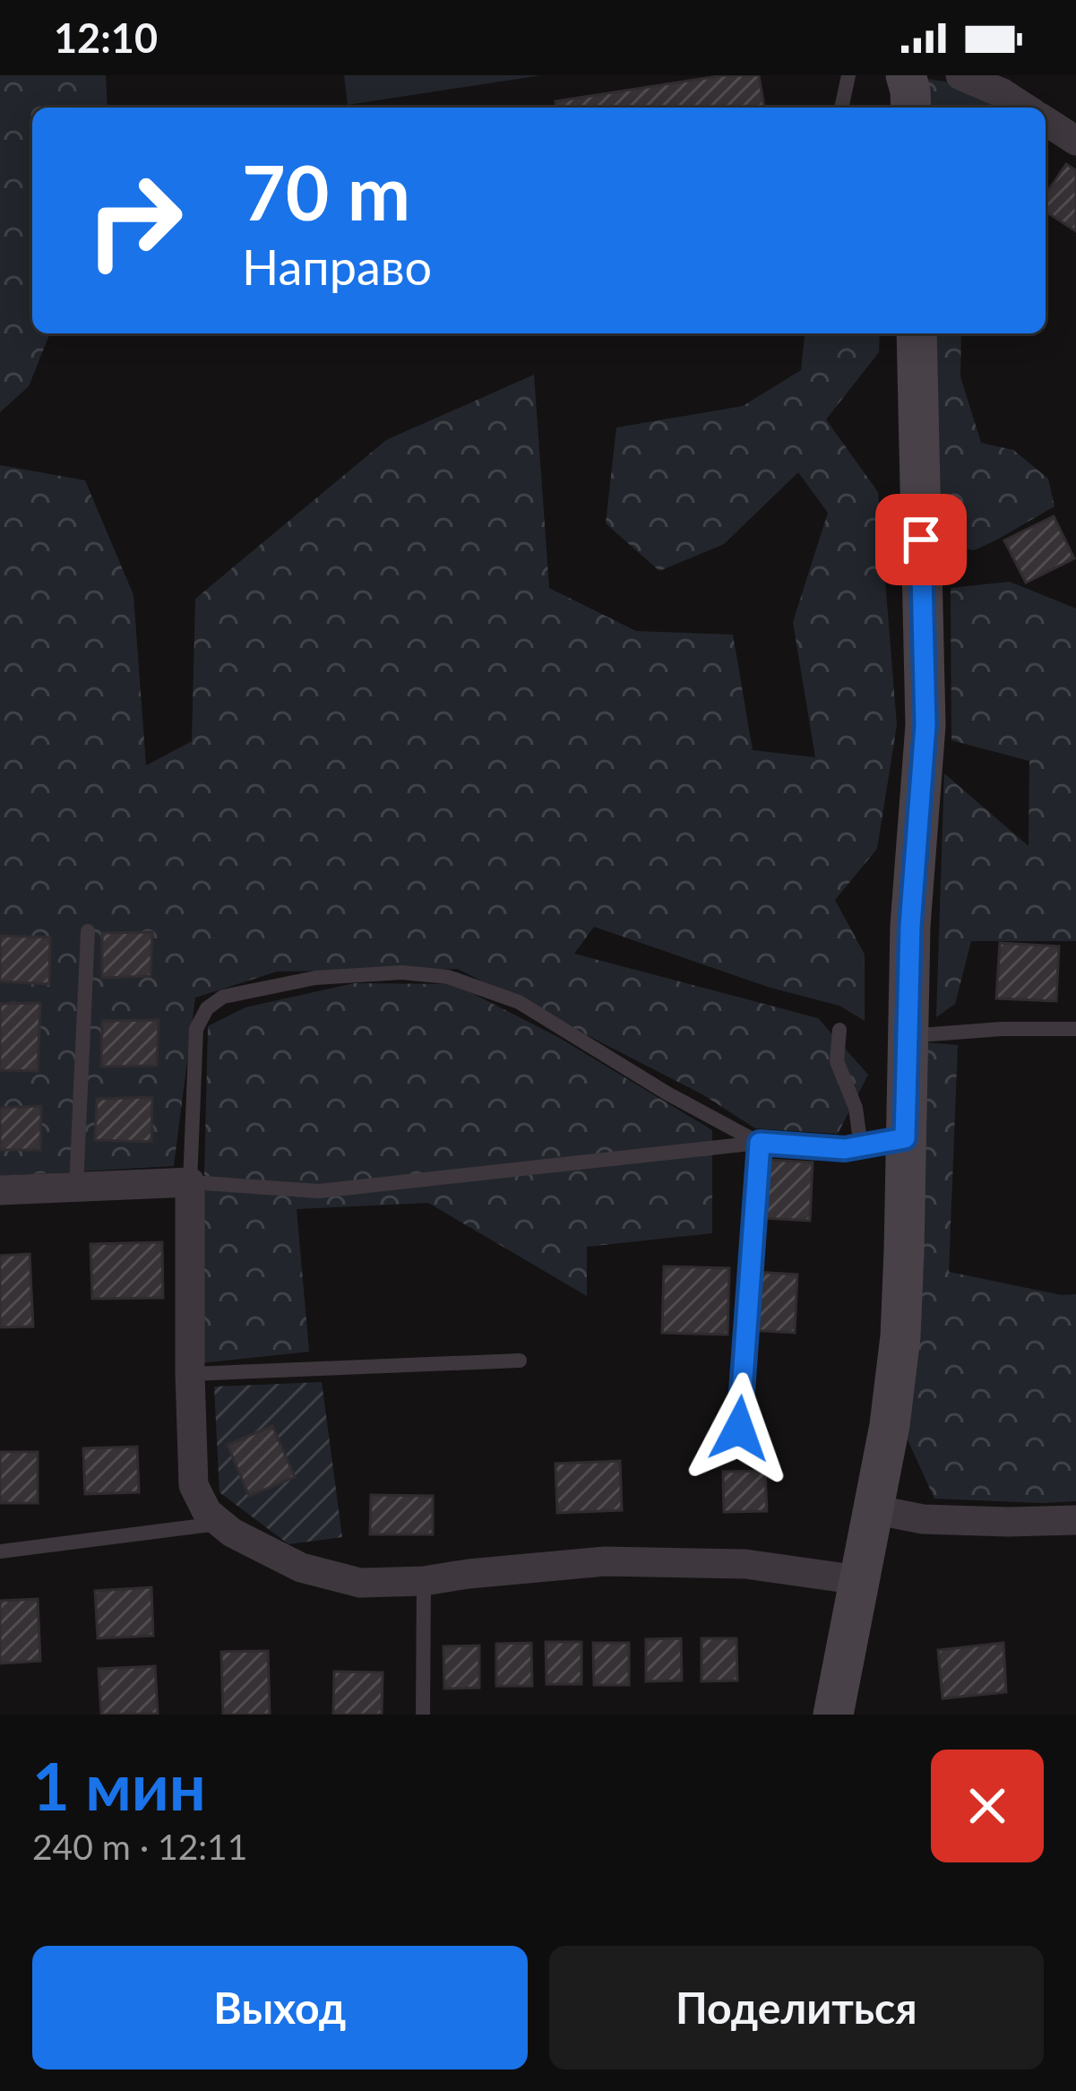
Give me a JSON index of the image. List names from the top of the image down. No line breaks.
{"page":{"status":"12:10","turn":["70 m","Направо"],"heading":["1 мин","240 m · 12:11"],"buttons":["Выход","Поделиться"]}}
